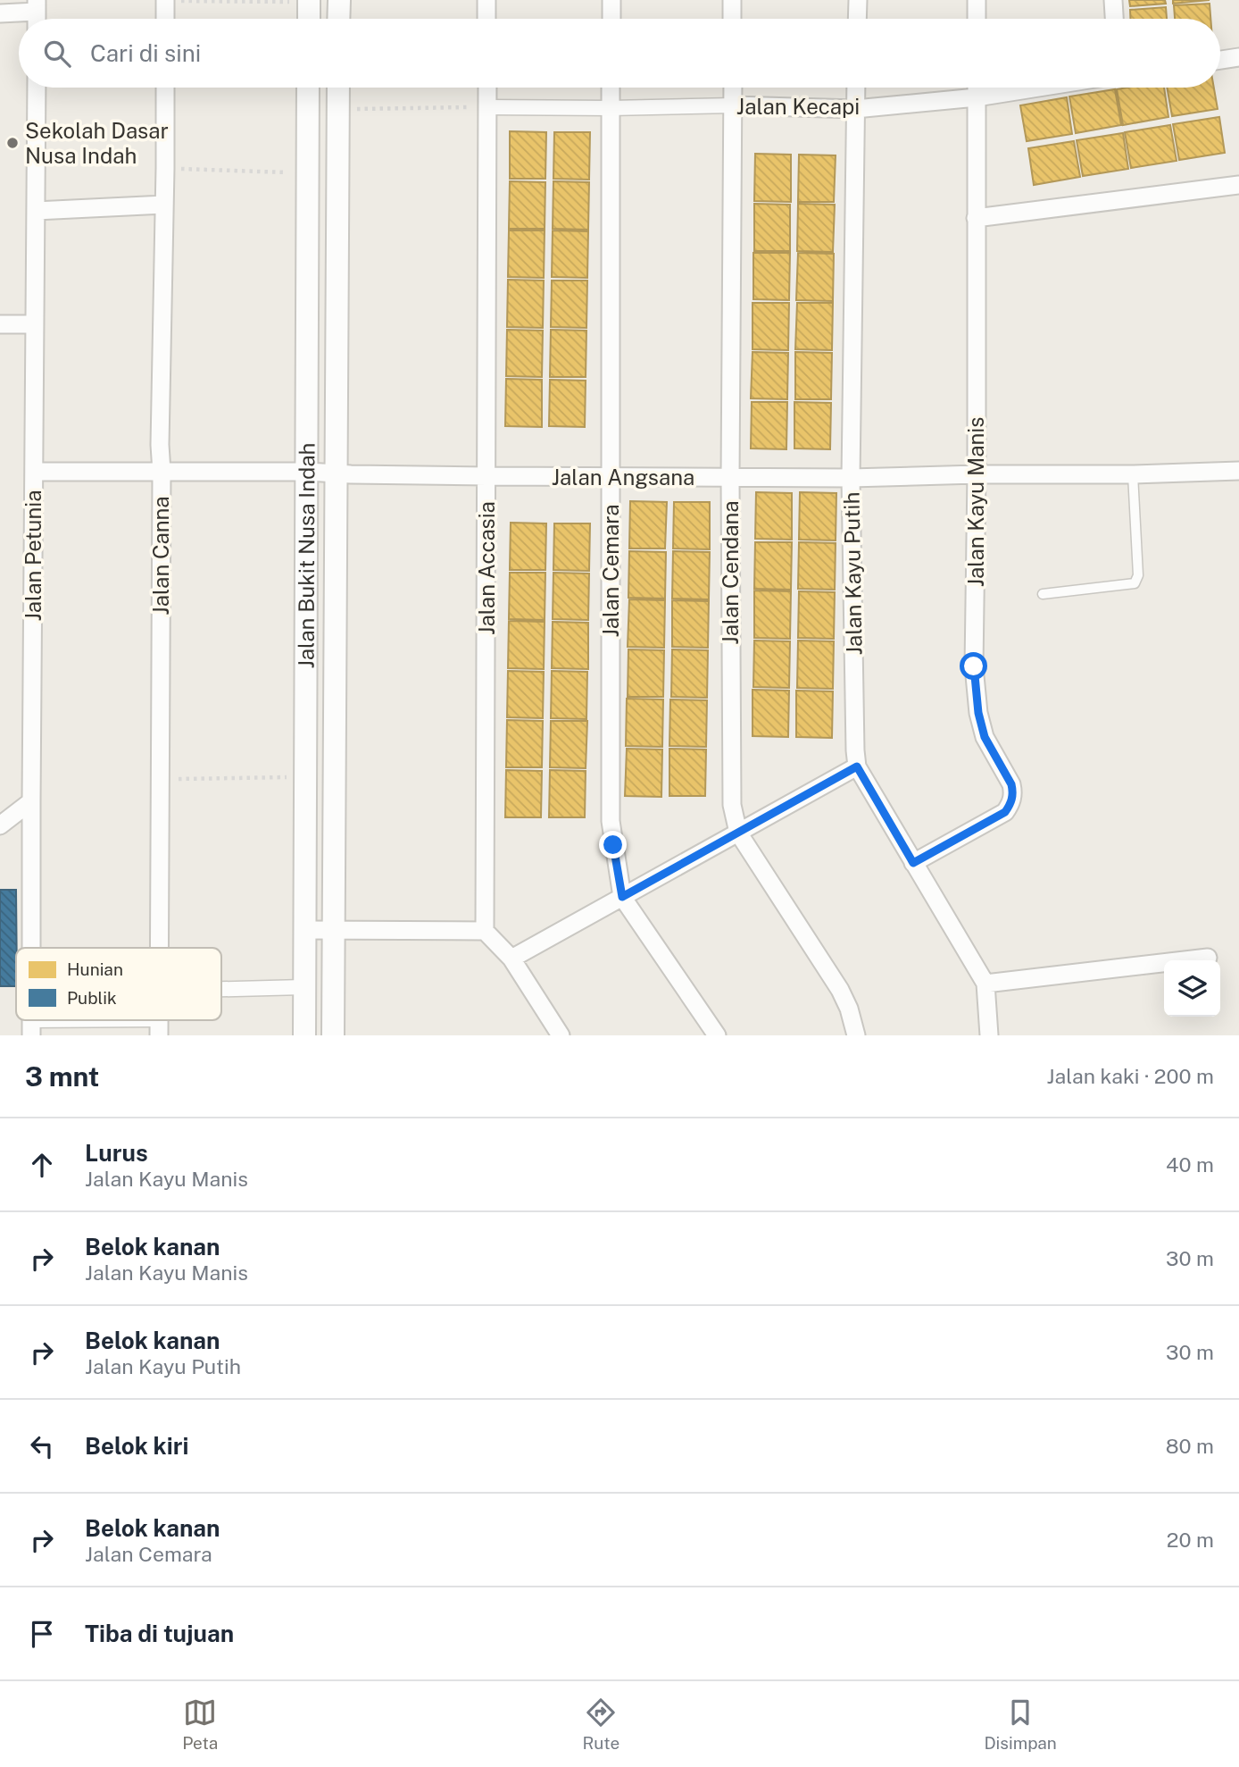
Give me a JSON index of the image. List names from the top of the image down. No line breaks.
{"streets":{"street":["Jalan Kecapi","Jalan Angsana","Jalan Kayu Manis","Jalan Petunia","Jalan Canna","Jalan Bukit Nusa Indah","Jalan Accasia","Jalan Cemara","Jalan Cendana","Jalan Kayu Putih"]},"crossings":[["Jalan Kecapi","Jalan Kayu Manis"],["Jalan Kecapi","Jalan Accasia"],["Jalan Kecapi","Jalan Cemara"],["Jalan Kecapi","Jalan Cendana"],["Jalan Kecapi","Jalan Kayu Putih"],["Jalan Angsana","Jalan Kayu Manis"],["Jalan Angsana","Jalan Petunia"],["Jalan Angsana","Jalan Canna"],["Jalan Angsana","Jalan Bukit Nusa Indah"],["Jalan Angsana","Jalan Accasia"],["Jalan Angsana","Jalan Cemara"],["Jalan Angsana","Jalan Cendana"],["Jalan Angsana","Jalan Kayu Putih"],["Jalan Kayu Manis","Jalan Kayu Putih"]],"places":["Sekolah Dasar Nusa Indah"],"legend":["Hunian","Publik"],"page":{"search":"Cari di sini","heading":["3 mnt","Jalan kaki · 200 m"],"list":[["Lurus","Jalan Kayu Manis","40 m"],["Belok kanan","Jalan Kayu Manis","30 m"],["Belok kanan","Jalan Kayu Putih","30 m"],["Belok kiri","80 m"],["Belok kanan","Jalan Cemara","20 m"],"Tiba di tujuan"],"nav":["Peta","Rute","Disimpan"]}}
